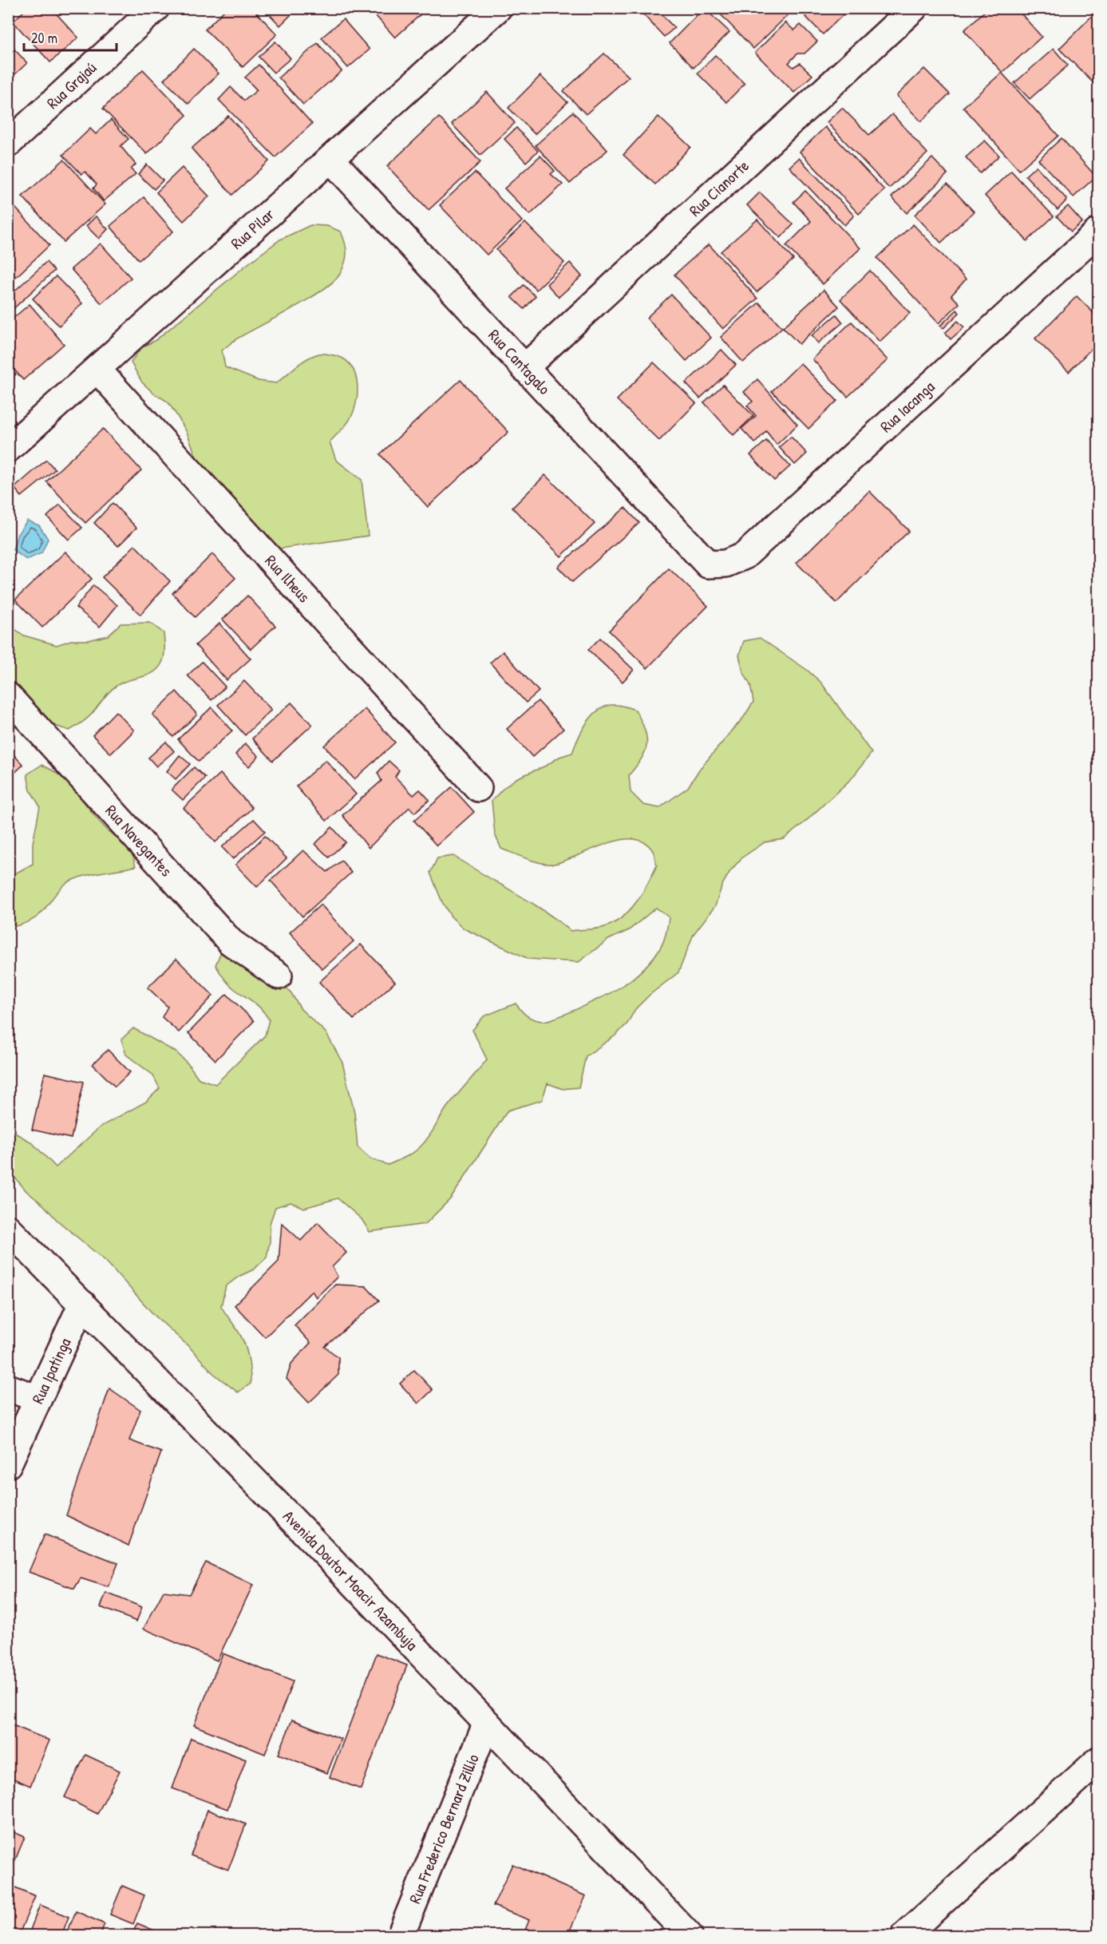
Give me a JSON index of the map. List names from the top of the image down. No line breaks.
{"streets":{"street":["Rua Grajaú","Rua Cianorte","Rua Pilar","Rua Cantagalo","Rua Iacanga","Rua Ilheus","Rua Navegantes","Rua Ipatinga","Avenida Doutor Moacir Azambuja","Rua Frederico Bernard Zillio"]},"crossings":[["Rua Cianorte","Rua Cantagalo"],["Rua Pilar","Rua Cantagalo"],["Rua Pilar","Rua Ilheus"],["Rua Cantagalo","Rua Iacanga"],["Rua Ipatinga","Avenida Doutor Moacir Azambuja"],["Avenida Doutor Moacir Azambuja","Rua Frederico Bernard Zillio"]],"scale_bar":"20 m"}
